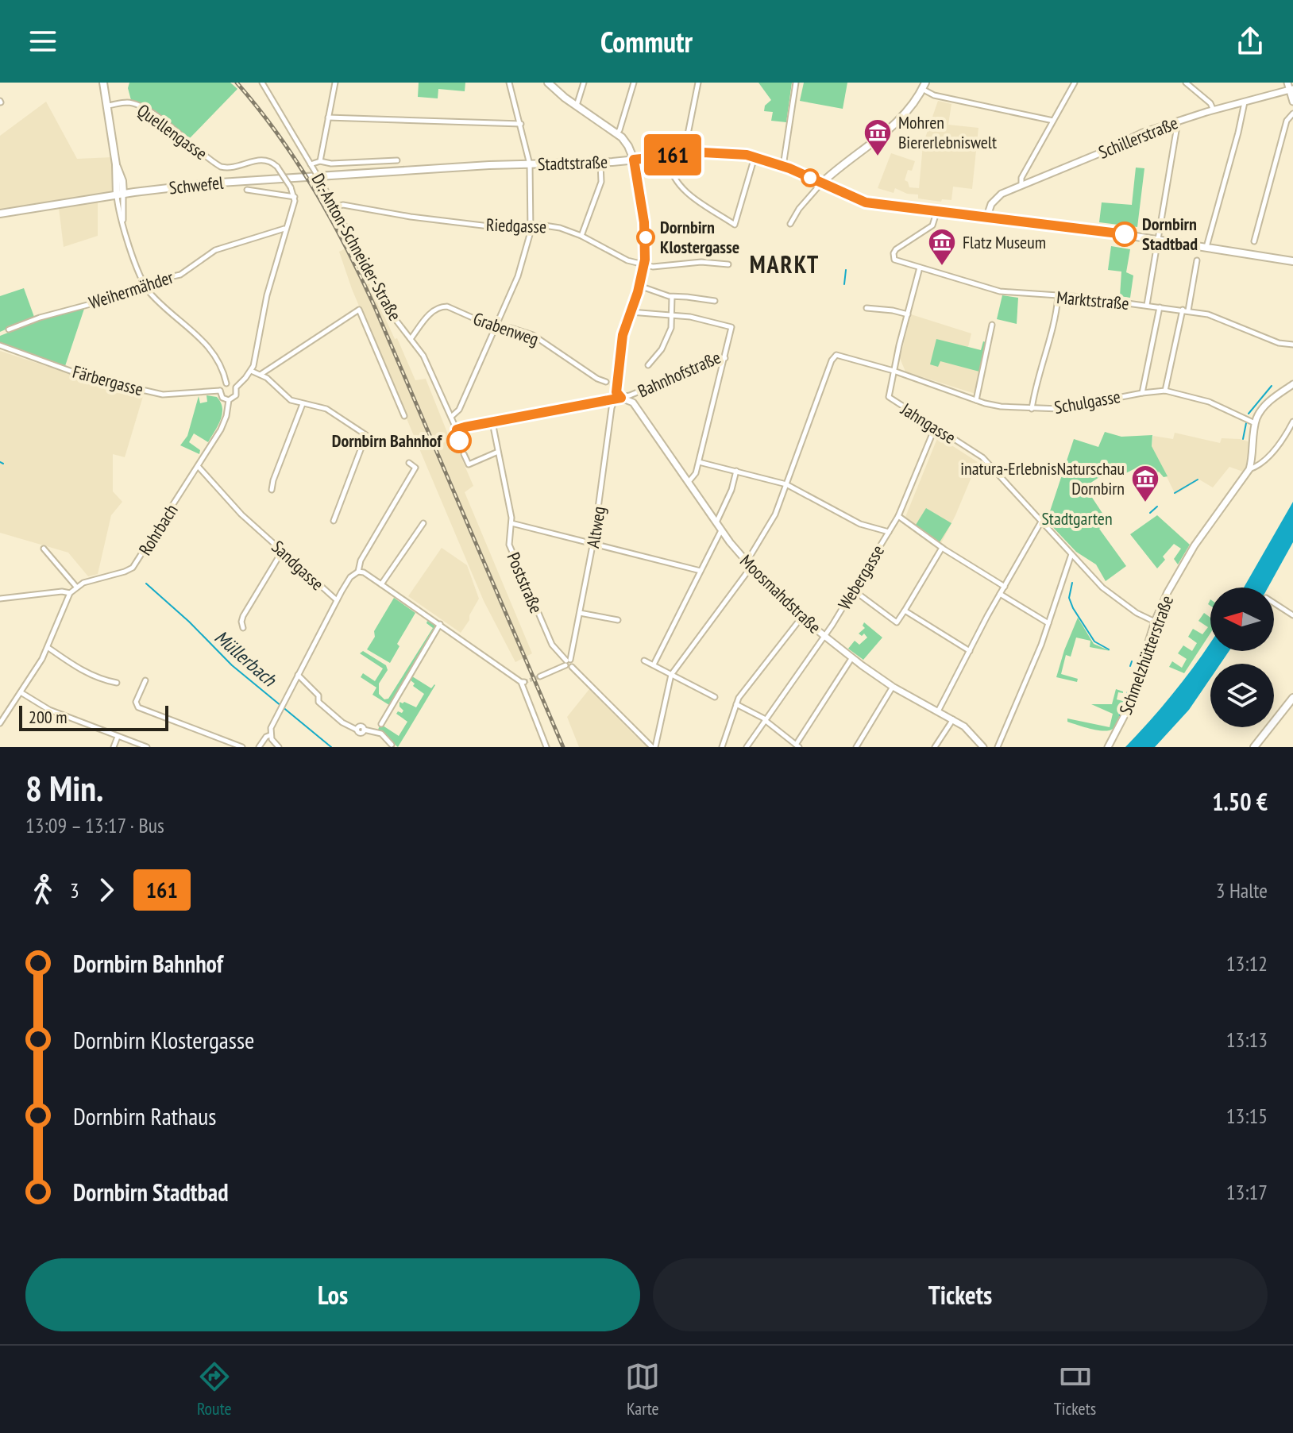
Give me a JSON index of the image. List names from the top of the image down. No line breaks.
{"streets":{"main road":["Stadtstraße","Schwefel"],"street":["Quellengasse","Schillerstraße","Riedgasse","Dr.-Anton-Schneider-Straße","Weihermähder","Marktstraße","Grabenweg","Bahnhofstraße","Färbergasse","Schulgasse","Jahngasse","Altweg","Rohrbach","Sandgasse","Webergasse","Poststraße","Moosmahdstraße","Schmelzhütterstraße"]},"crossings":[["Schillerstraße","Stadtstraße"],["Stadtstraße","Schwefel"],["Stadtstraße","Marktstraße"],["Riedgasse","Dr.-Anton-Schneider-Straße"],["Dr.-Anton-Schneider-Straße","Grabenweg"],["Dr.-Anton-Schneider-Straße","Bahnhofstraße"],["Bahnhofstraße","Altweg"],["Bahnhofstraße","Poststraße"],["Bahnhofstraße","Moosmahdstraße"],["Färbergasse","Rohrbach"],["Schulgasse","Jahngasse"],["Schulgasse","Schmelzhütterstraße"],["Jahngasse","Webergasse"],["Jahngasse","Schmelzhütterstraße"],["Altweg","Poststraße"],["Altweg","Moosmahdstraße"],["Rohrbach","Sandgasse"],["Webergasse","Moosmahdstraße"]],"districts":["MARKT"],"water":["Müllerbach"],"parks":["Stadtgarten"],"places":{"museum":["Mohren Biererlebniswelt","Flatz Museum","inatura-ErlebnisNaturschau Dornbirn"],"other":["Dornbirn Stadtbad","Dornbirn Klostergasse","Dornbirn Bahnhof"]},"lines":["bus line 161"],"scale_bar":"200 m","north":"left","page":{"header":"Commutr","on_map":"161","scale":"200 m","heading":["8 Min.","13:09 – 13:17 · Bus","1.50 €"],"legs":["3","161","3 Halte"],"list":[{"name":"Dornbirn Bahnhof","value":"13:12"},{"name":"Dornbirn Klostergasse","value":"13:13"},{"name":"Dornbirn Rathaus","value":"13:15"},{"name":"Dornbirn Stadtbad","value":"13:17"}],"buttons":["Los","Tickets"],"tabs":["Route","Karte","Tickets"]}}
